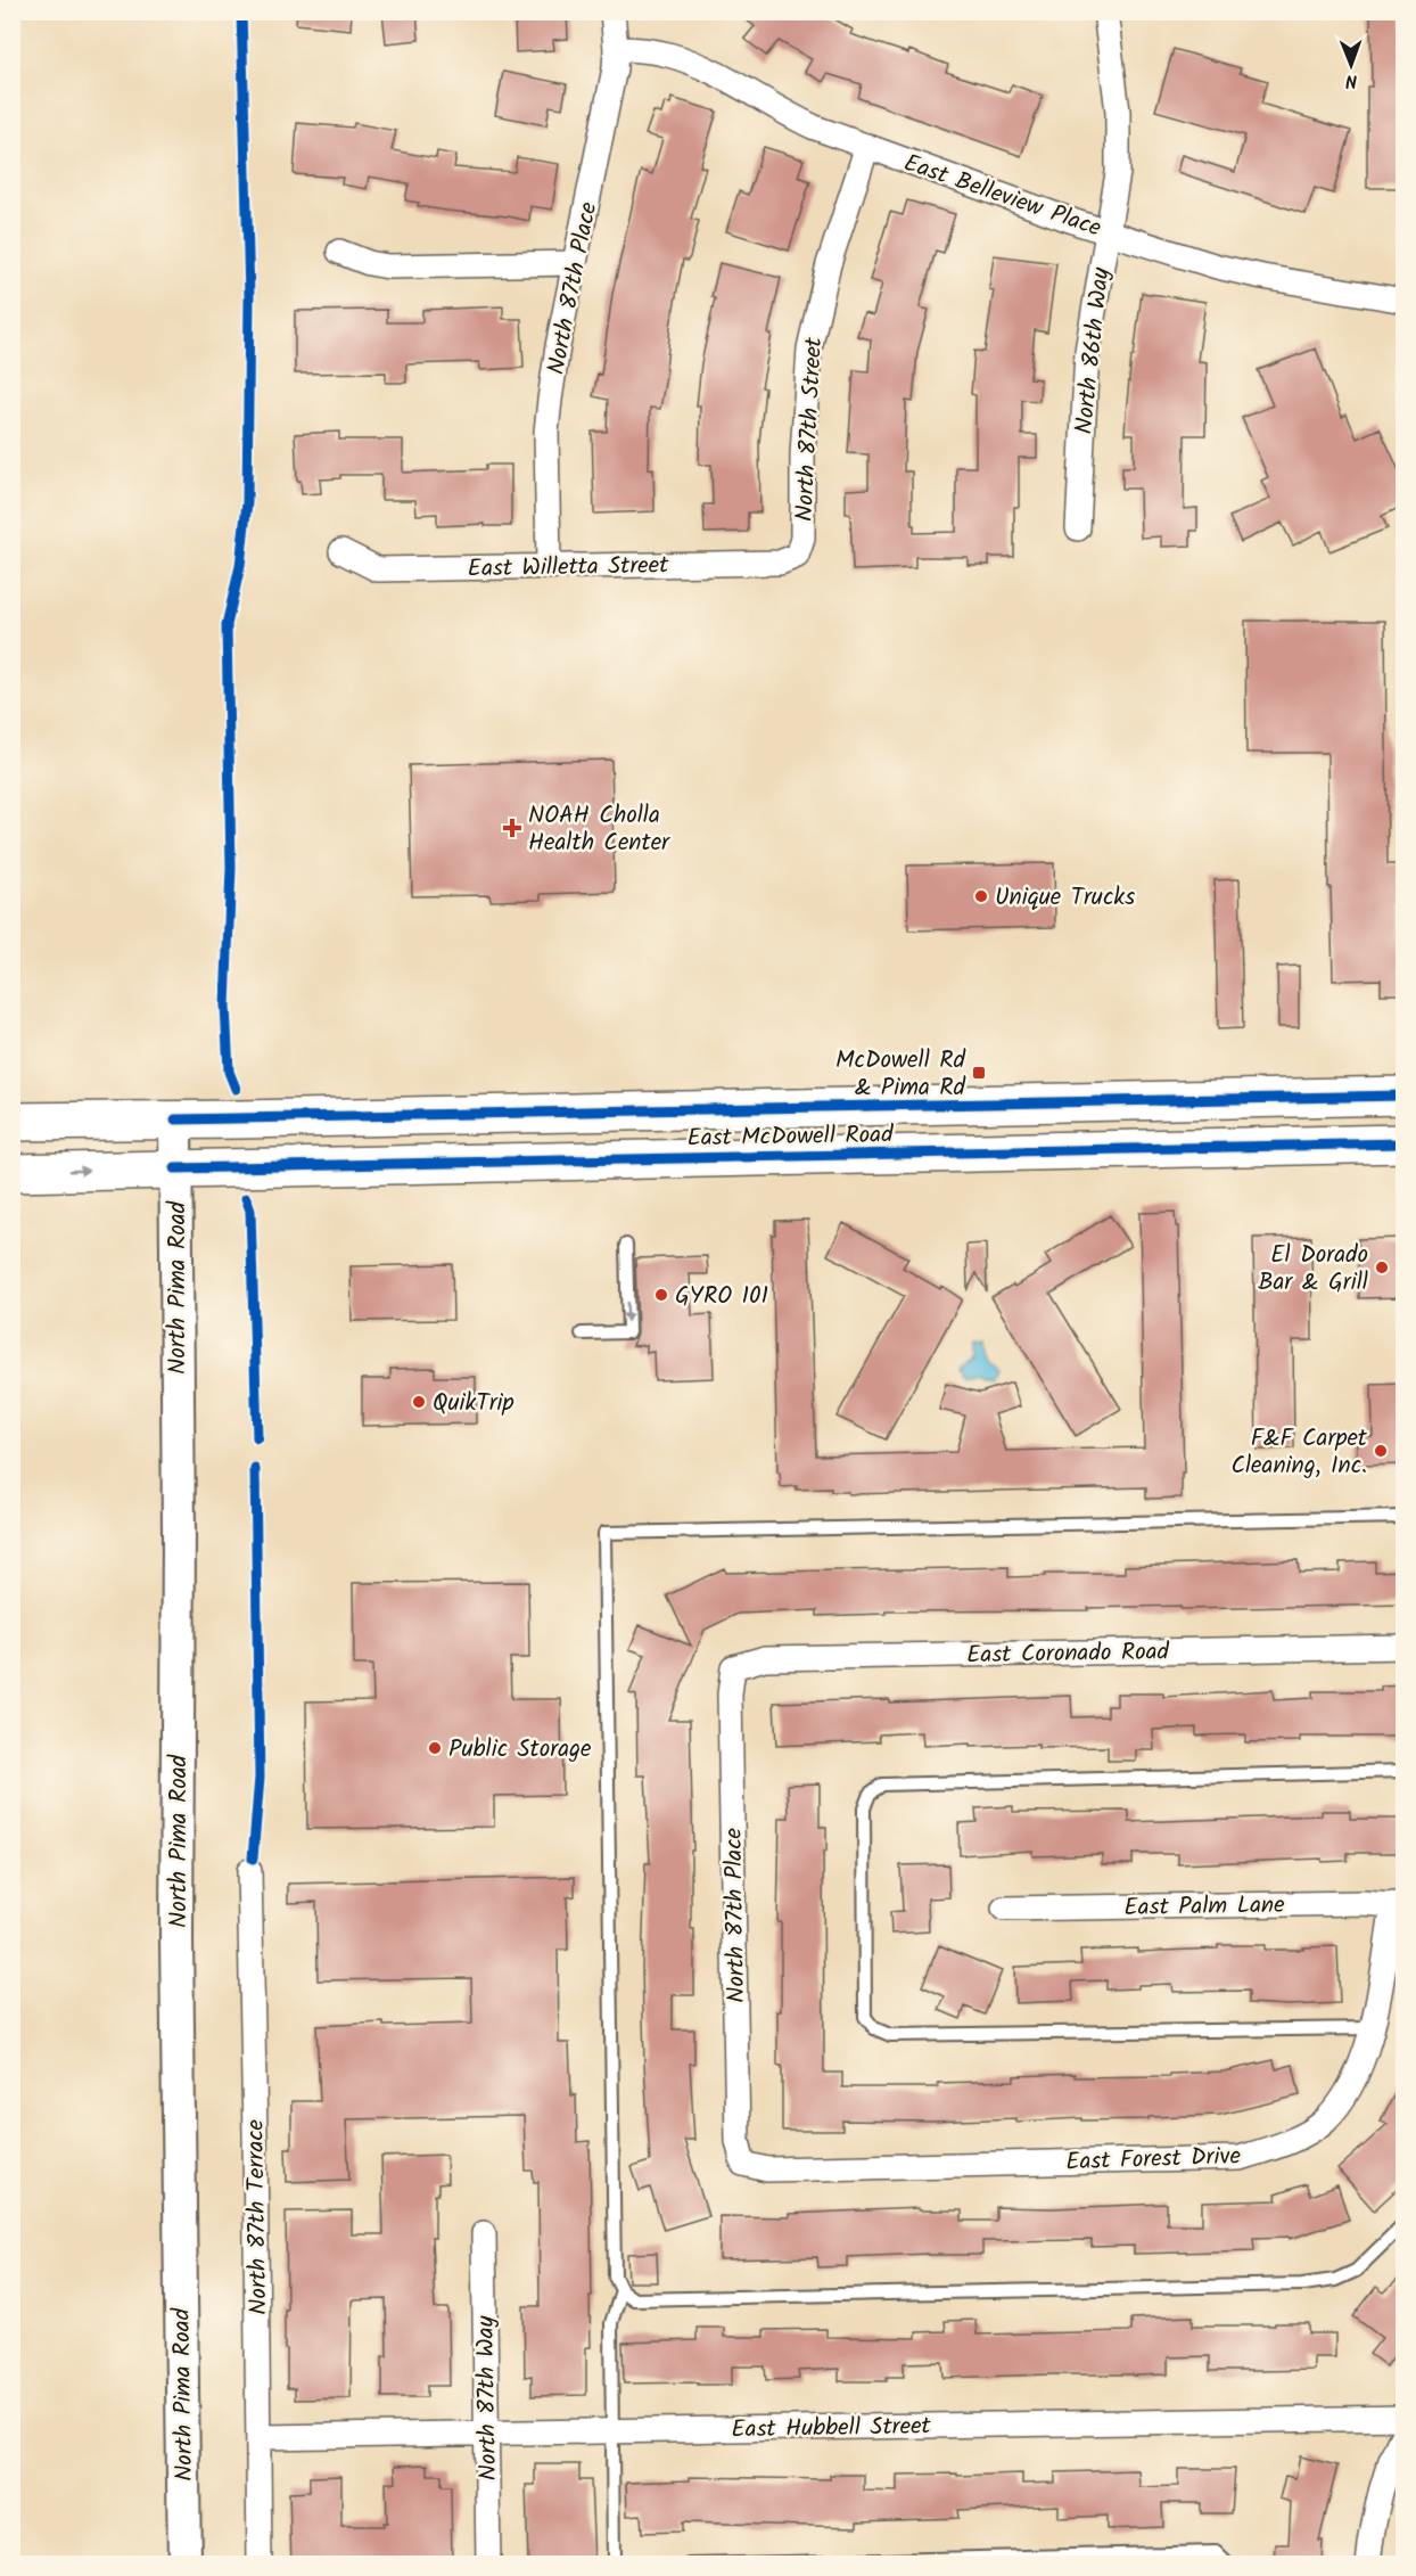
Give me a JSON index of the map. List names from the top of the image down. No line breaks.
{"streets":{"main road":["East McDowell Road","North Pima Road"],"street":["East Belleview Place","North 87th Place","North 86th Way","North 87th Street","East Willetta Street","East Coronado Road","East Palm Lane","East Forest Drive","North 87th Terrace","North 87th Way","East Hubbell Street"]},"crossings":[["East Belleview Place","North 87th Place"],["East Belleview Place","North 86th Way"],["East Belleview Place","North 87th Street"],["North 87th Place","East Willetta Street"],["North 87th Place","East Coronado Road"],["North 87th Place","East Forest Drive"],["North 87th Street","East Willetta Street"],["East McDowell Road","North Pima Road"],["East Palm Lane","East Forest Drive"],["North 87th Terrace","East Hubbell Street"],["North 87th Way","East Hubbell Street"]],"places":{"health":["NOAH Cholla Health Center"],"other":["Unique Trucks","El Dorado Bar & Grill","GYRO 101","QuikTrip","F&F Carpet Cleaning, Inc.","Public Storage"],"transit":["McDowell Rd & Pima Rd"]},"north":"bottom"}
